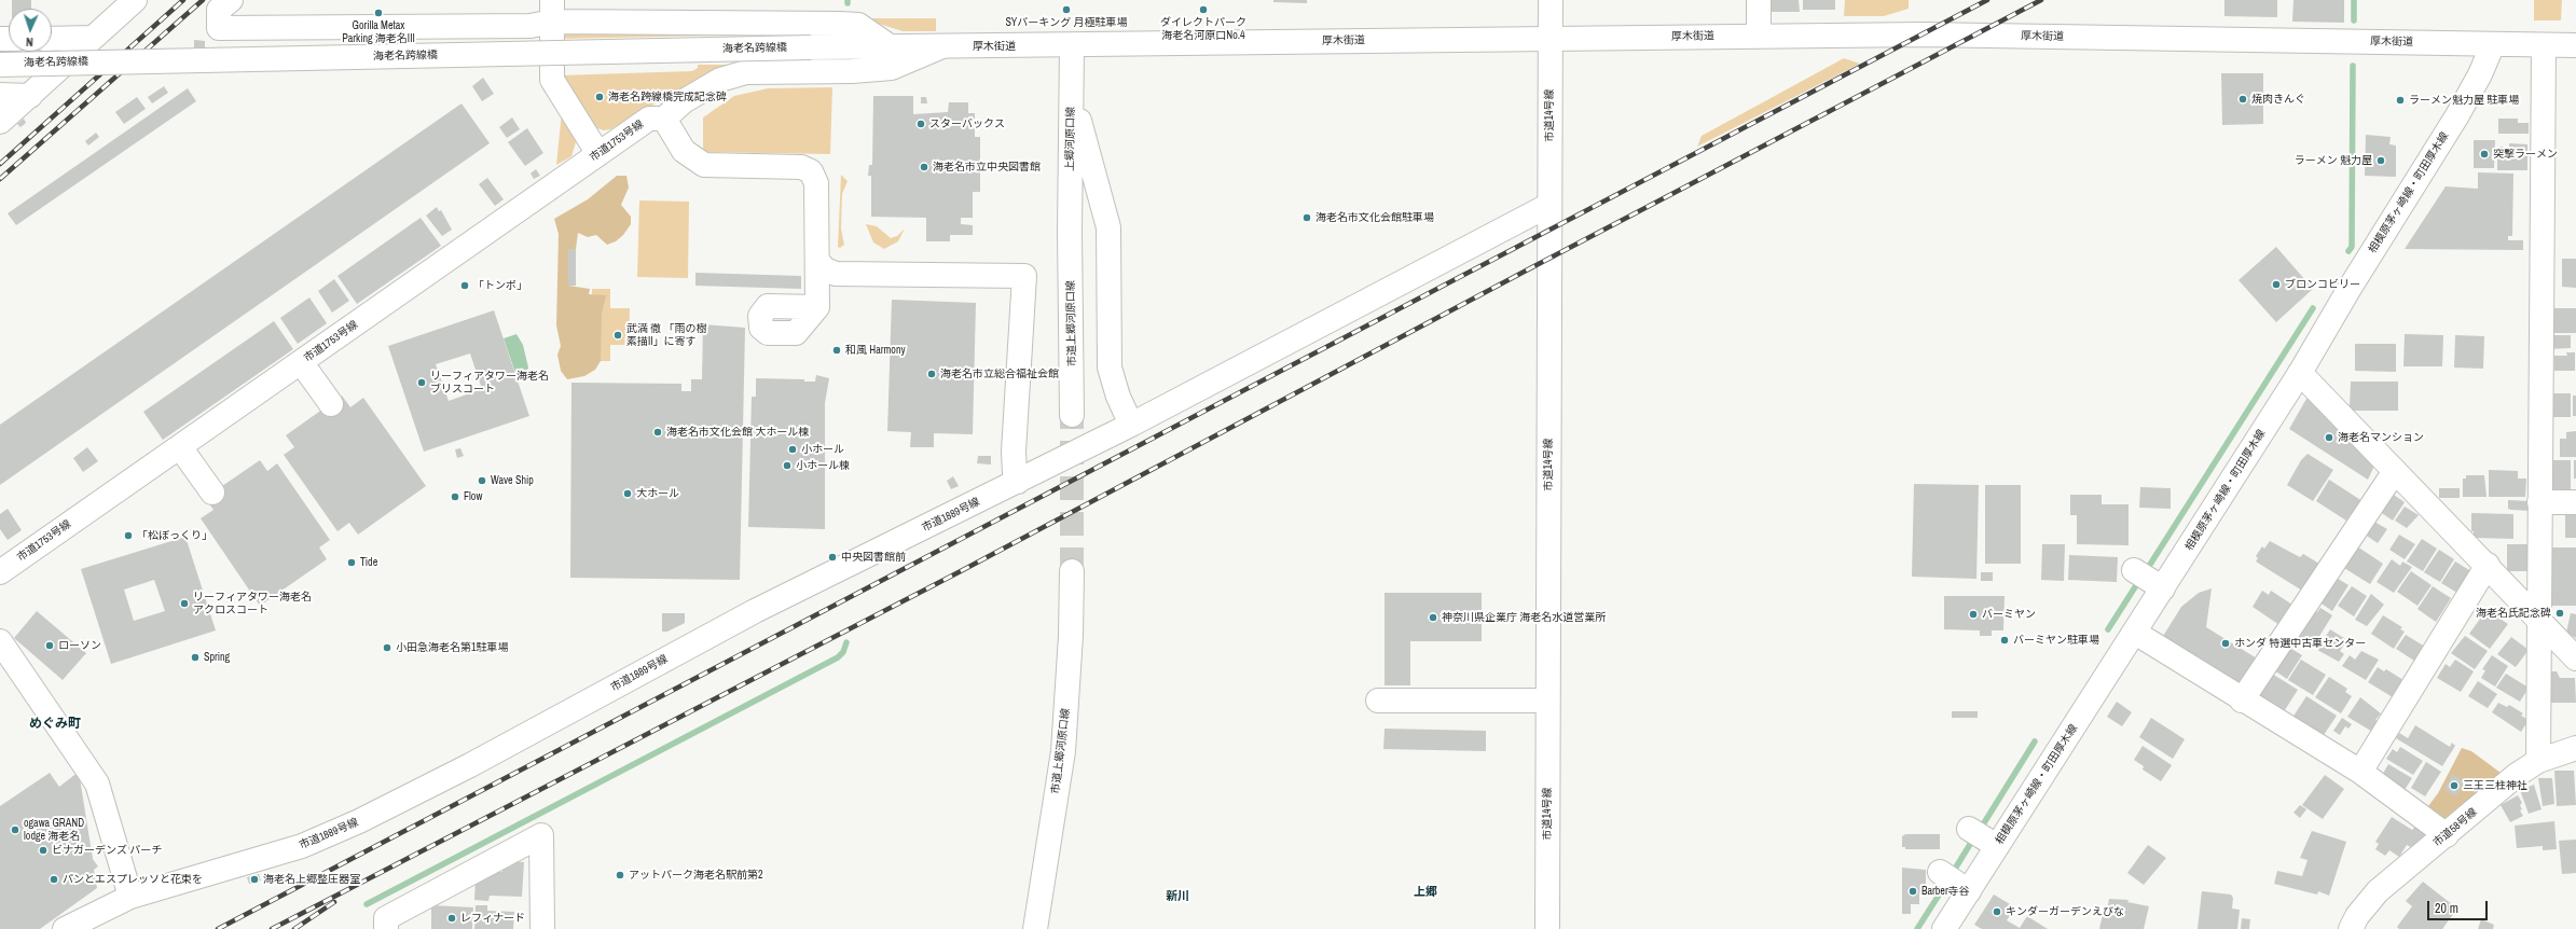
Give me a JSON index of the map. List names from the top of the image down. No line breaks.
{"streets":{"street":["厚木街道","海老名跨線橋","市道14号線","上郷河原口線","市道1753号線","相模原茅ヶ崎線・町田厚木線","市道上郷河原口線","市道1889号線","市道58号線"]},"crossings":[["厚木街道","海老名跨線橋"],["厚木街道","市道14号線"],["厚木街道","上郷河原口線"],["厚木街道","相模原茅ヶ崎線・町田厚木線"],["市道14号線","市道1889号線"],["上郷河原口線","市道上郷河原口線"]],"districts":["めぐみ町","上郷","新川"],"places":["SYパーキング 月極駐車場","ダイレクトパーク 海老名河原口No.4","Gorilla Metax Parking 海老名III","海老名跨線橋完成記念碑","焼肉きんぐ","ラーメン魁力屋 駐車場","スターバックス","突撃ラーメン","ラーメン 魁力屋","海老名市立中央図書館","海老名市文化会館駐車場","ブロンコビリー","「トンボ」","武満 徹 「雨の樹 素描II」に寄す","和風 Harmony","海老名市立総合福祉会館","リーフィアタワー海老名 ブリスコート","海老名市文化会館 大ホール棟","海老名マンション","小ホール","小ホール棟","Wave Ship","大ホール","Flow","「松ぼっくり」","中央図書館前","Tide","リーフィアタワー海老名 アクロスコート","海老名氏記念碑","バーミヤン","神奈川県企業庁 海老名水道営業所","バーミヤン駐車場","ホンダ 特選中古車センター","ローソン","小田急海老名第1駐車場","Spring","三王三柱神社","ogawa GRAND lodge 海老名","ビナガーデンズ パーチ","アットパーク海老名駅前第2","パンとエスプレッソと花束を","海老名上郷整圧器室","Barber寺谷","キンダーガーデンえびな","レフィナード"],"scale_bar":"20 m","north":"bottom"}
